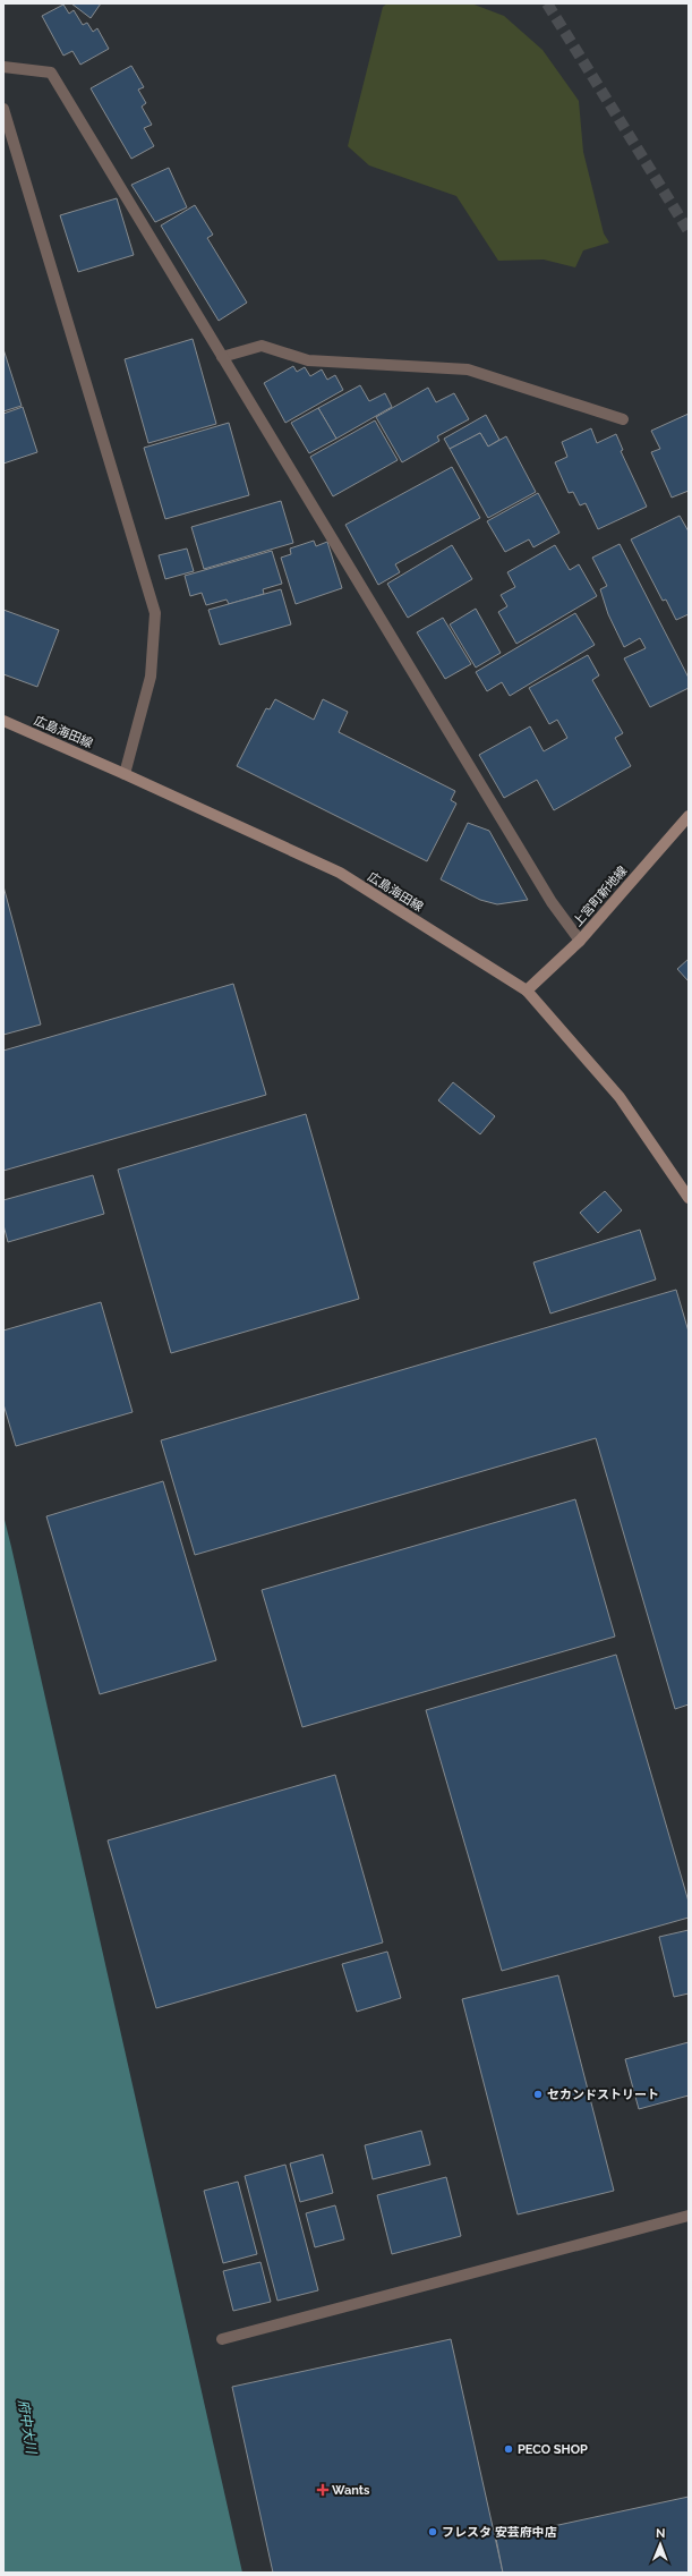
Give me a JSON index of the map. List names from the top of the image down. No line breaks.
{"streets":{"main road":["広島海田線","上宮町新地線"]},"crossings":[["広島海田線","上宮町新地線"]],"water":["府中大川"],"places":{"other":["セカンドストリート","PECO SHOP","フレスタ 安芸府中店"],"health":["Wants"]},"north":"top"}
